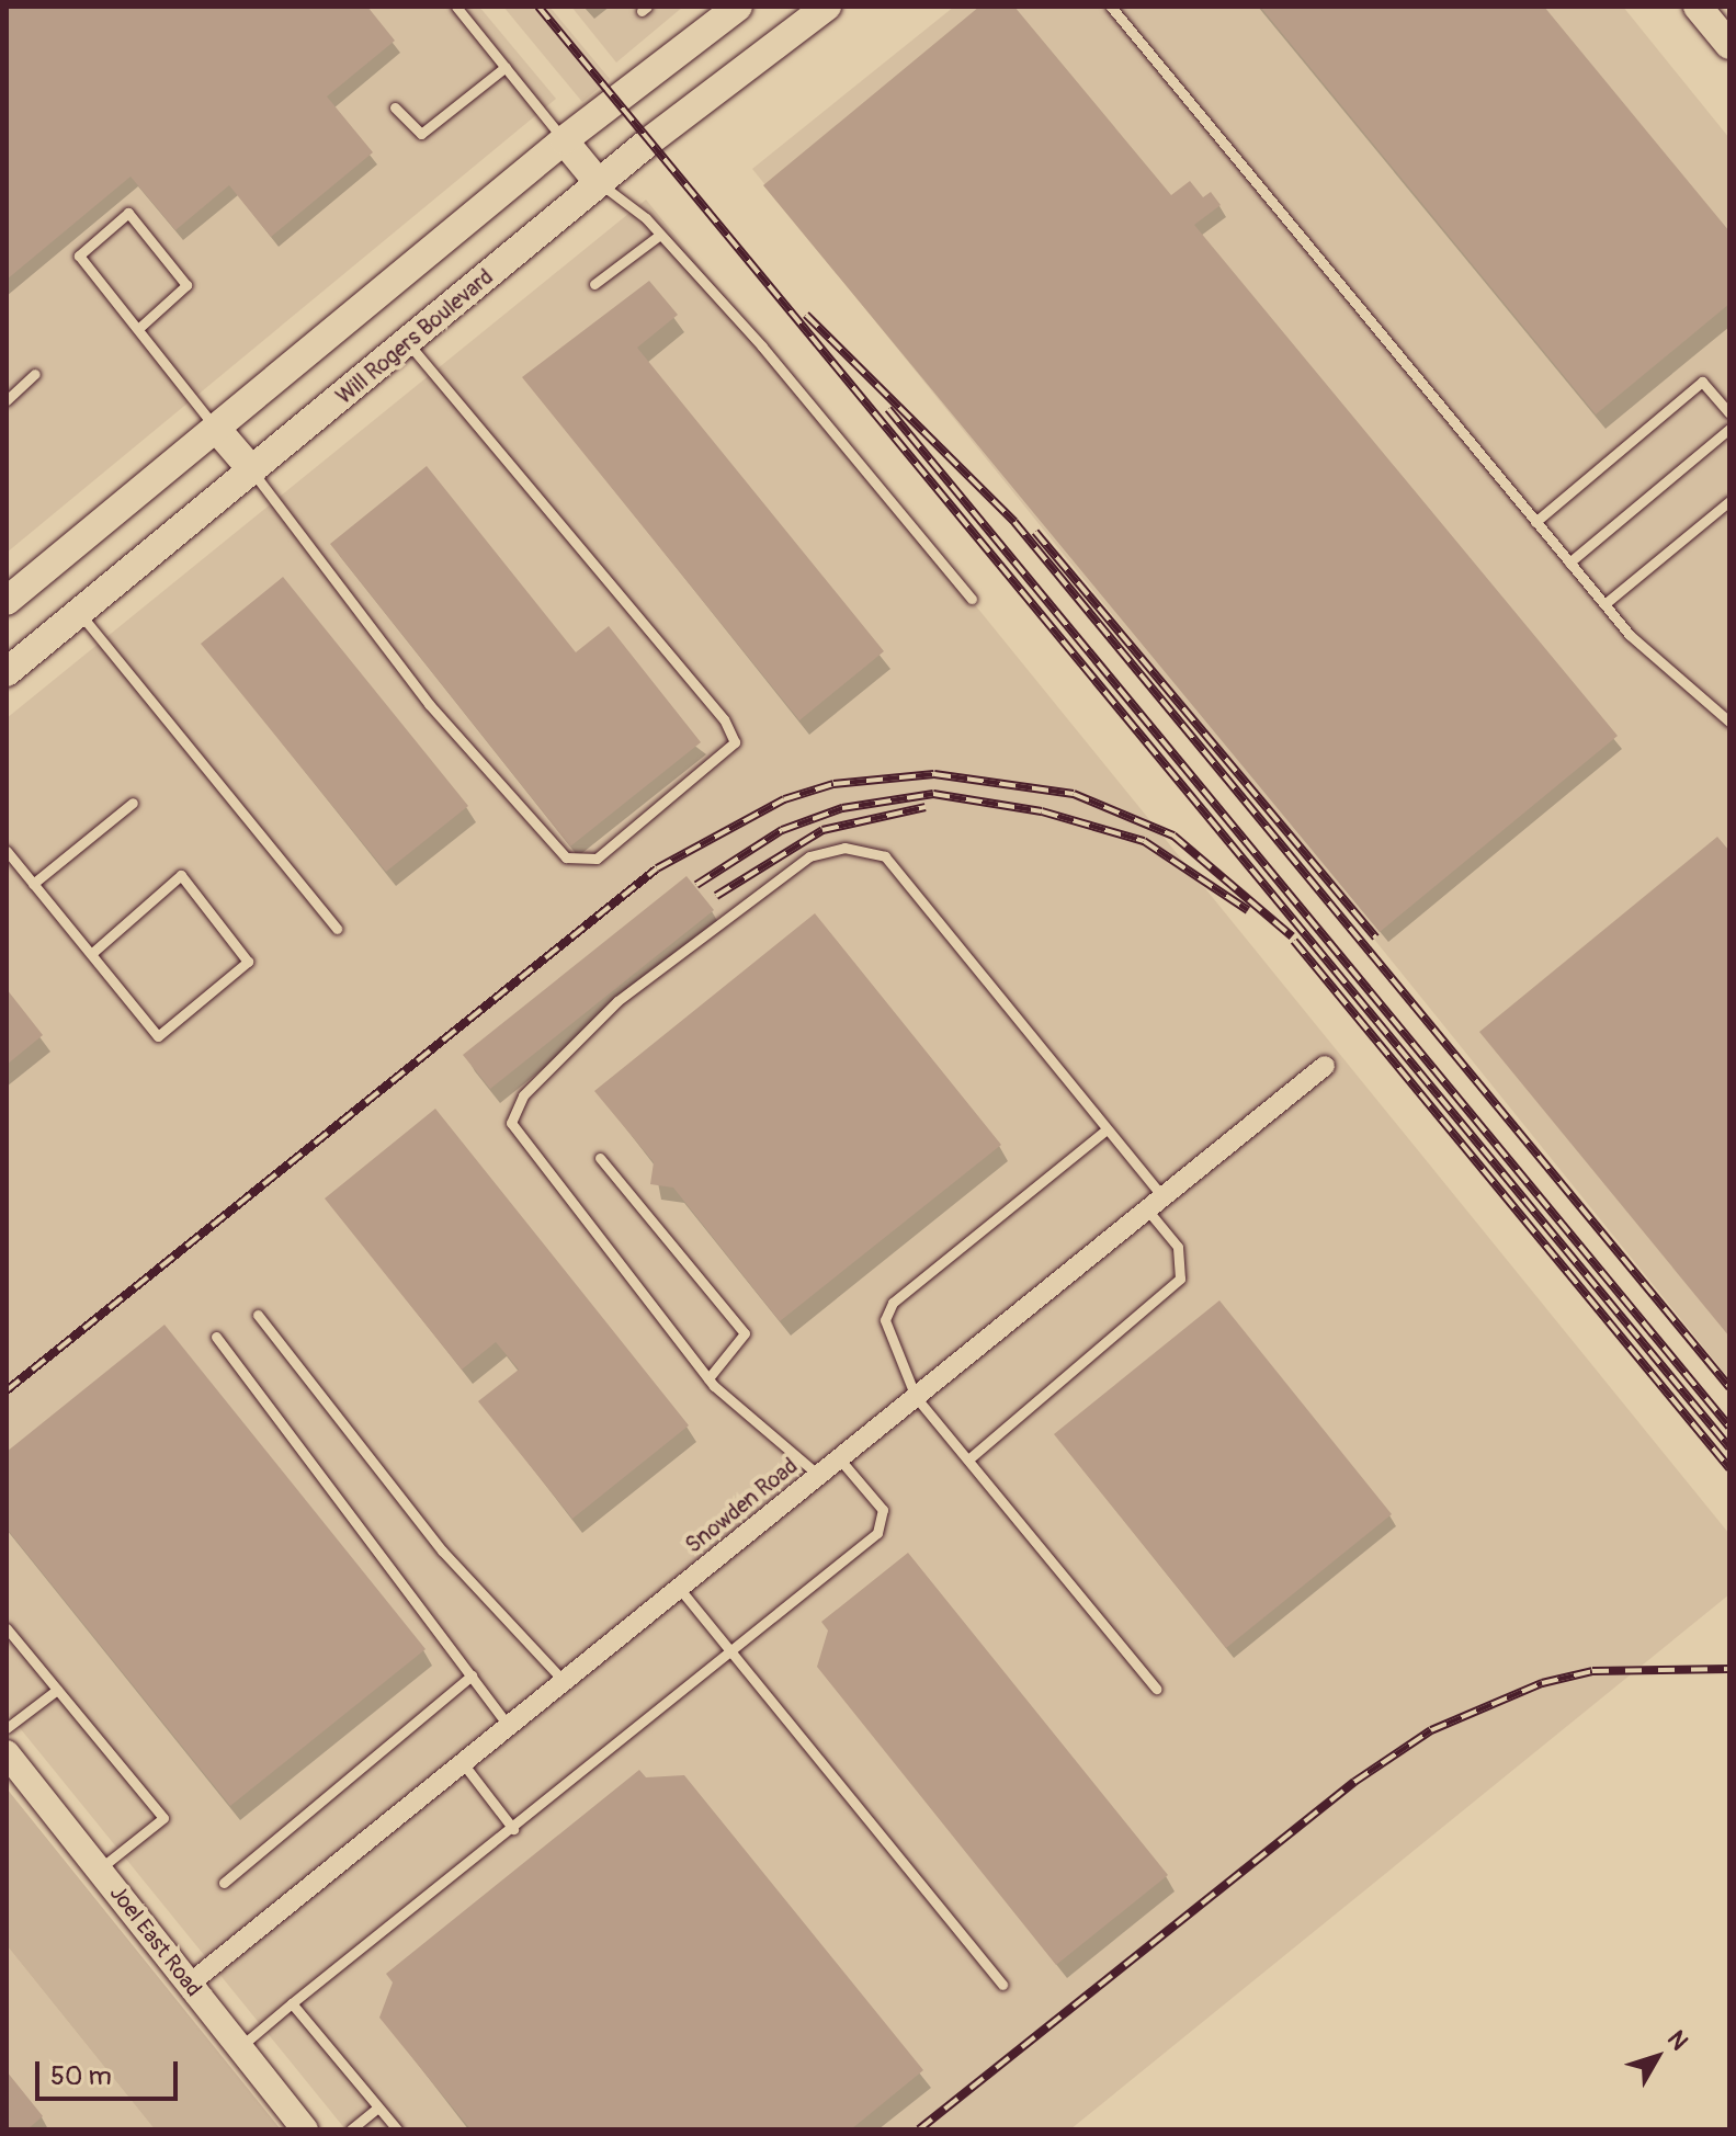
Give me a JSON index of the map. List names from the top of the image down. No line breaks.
{"streets":{"main road":["Will Rogers Boulevard"],"street":["Snowden Road","Joel East Road"]},"crossings":[["Snowden Road","Joel East Road"]],"scale_bar":"50 m","north":"top right"}
